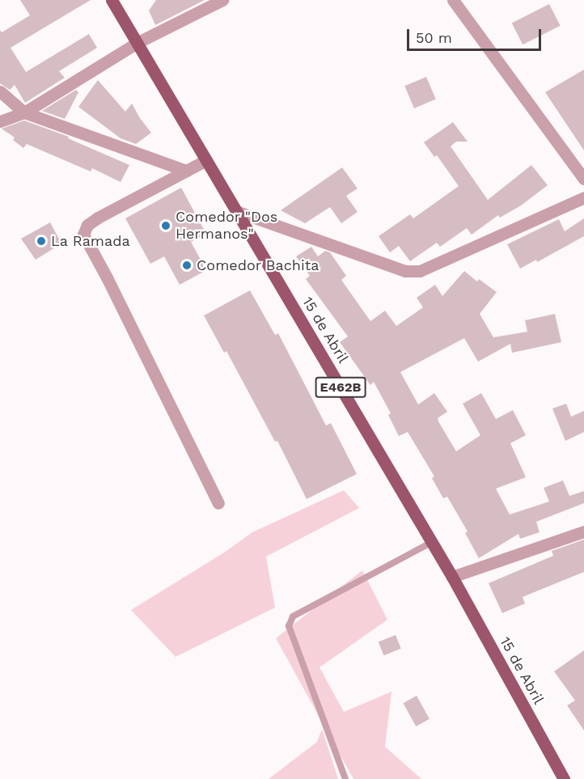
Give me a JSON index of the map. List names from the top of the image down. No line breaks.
{"streets":{"main road":["15 de Abril","E462B"]},"places":["Comedor \"Dos Hermanos\"","La Ramada","Comedor Bachita"],"scale_bar":"50 m"}
